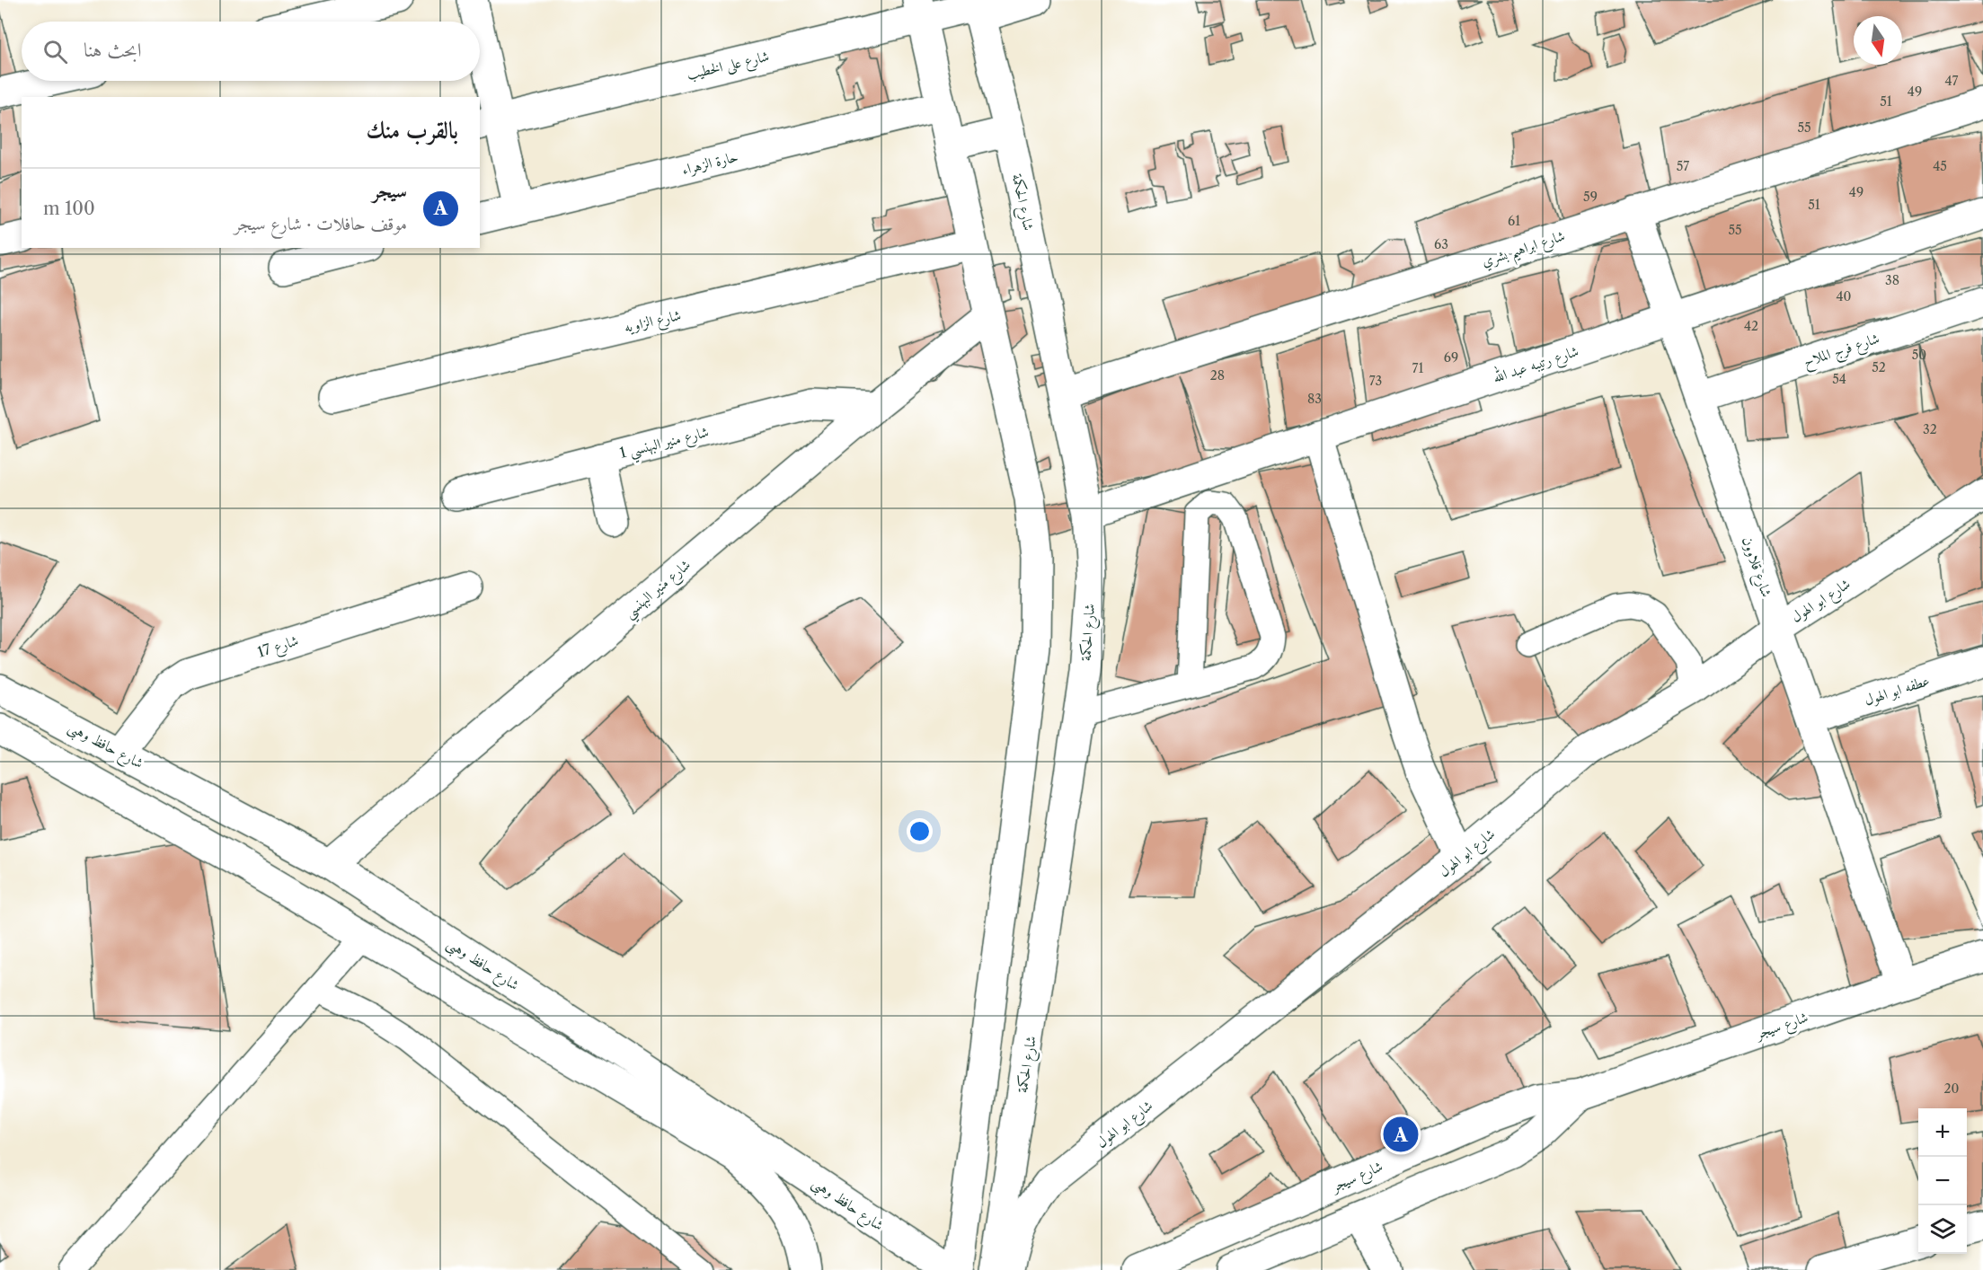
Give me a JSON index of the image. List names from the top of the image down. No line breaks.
{"streets":{"street":["شارع على الخطيب","حارة الزهراء","شارع الحكمة","شارع ابراهيم بشري","شارع الزاويه","شارع فرج الملاح","شارع رتيبه عبد الله","شارع منير البهنسي 1","شارع قلاوون","شارع منير البهنسي","شارع ابو الهول","شارع 17","عطفه ابو الهول","شارع حافظ وهبى","شارع سيجر"]},"crossings":[["شارع على الخطيب","شارع الحكمة"],["شارع الحكمة","شارع ابراهيم بشري"],["شارع الحكمة","شارع رتيبه عبد الله"],["شارع ابراهيم بشري","شارع قلاوون"],["شارع فرج الملاح","شارع قلاوون"],["شارع رتيبه عبد الله","شارع قلاوون"],["شارع منير البهنسي 1","شارع منير البهنسي"],["شارع قلاوون","شارع ابو الهول"],["شارع قلاوون","عطفه ابو الهول"],["شارع قلاوون","شارع سيجر"],["شارع منير البهنسي","شارع حافظ وهبى"],["شارع 17","شارع حافظ وهبى"]],"house_numbers":["47","49","51","55","57","45","49","59","51","61","55","63","38","40","42","50","69","52","71","28","54","73","83","32","20"],"north":"bottom","page":{"search":"ابحث هنا","heading":"بالقرب منك","list":[{"mark":"A","name":"سيجر","note":"موقف حافلات · شارع سيجر","value":"100 m"}],"map_buttons":["+","−"],"pins":"A"}}
